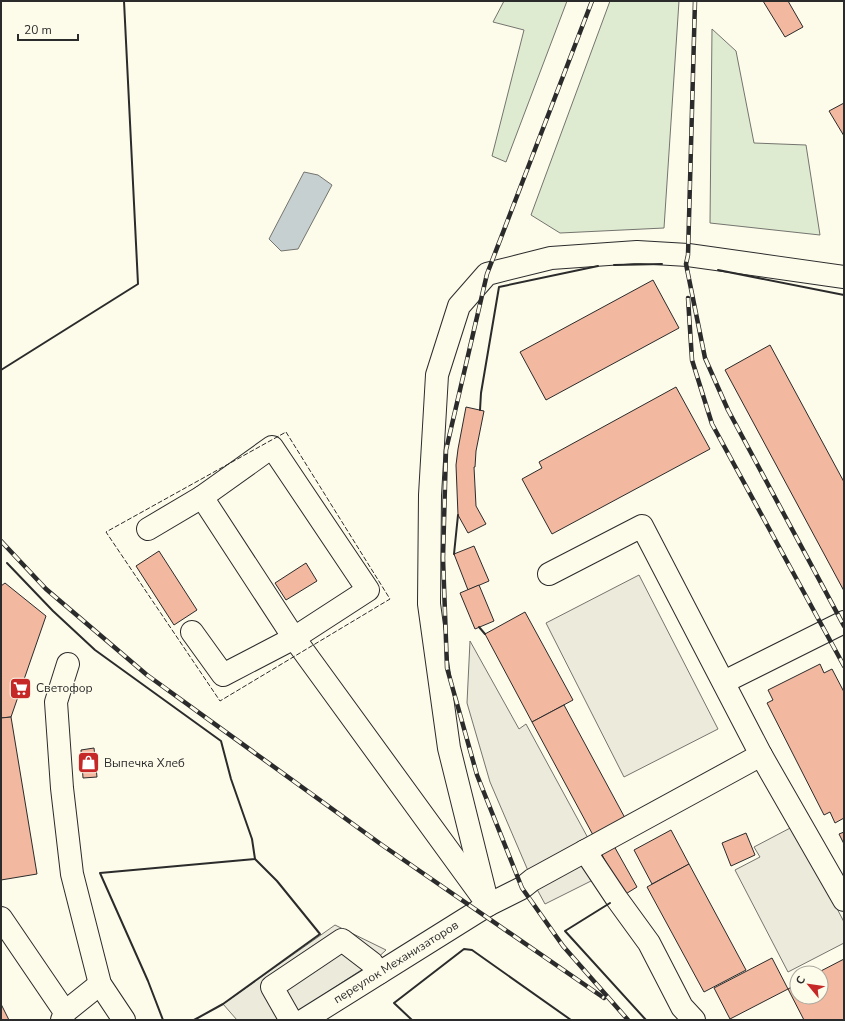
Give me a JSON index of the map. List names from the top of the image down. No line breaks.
{"streets":{"street":["переулок Механизаторов"]},"places":{"supermarket":["Светофор"],"shop":["Выпечка Хлеб"]},"scale_bar":"20 m","north":"top left"}
